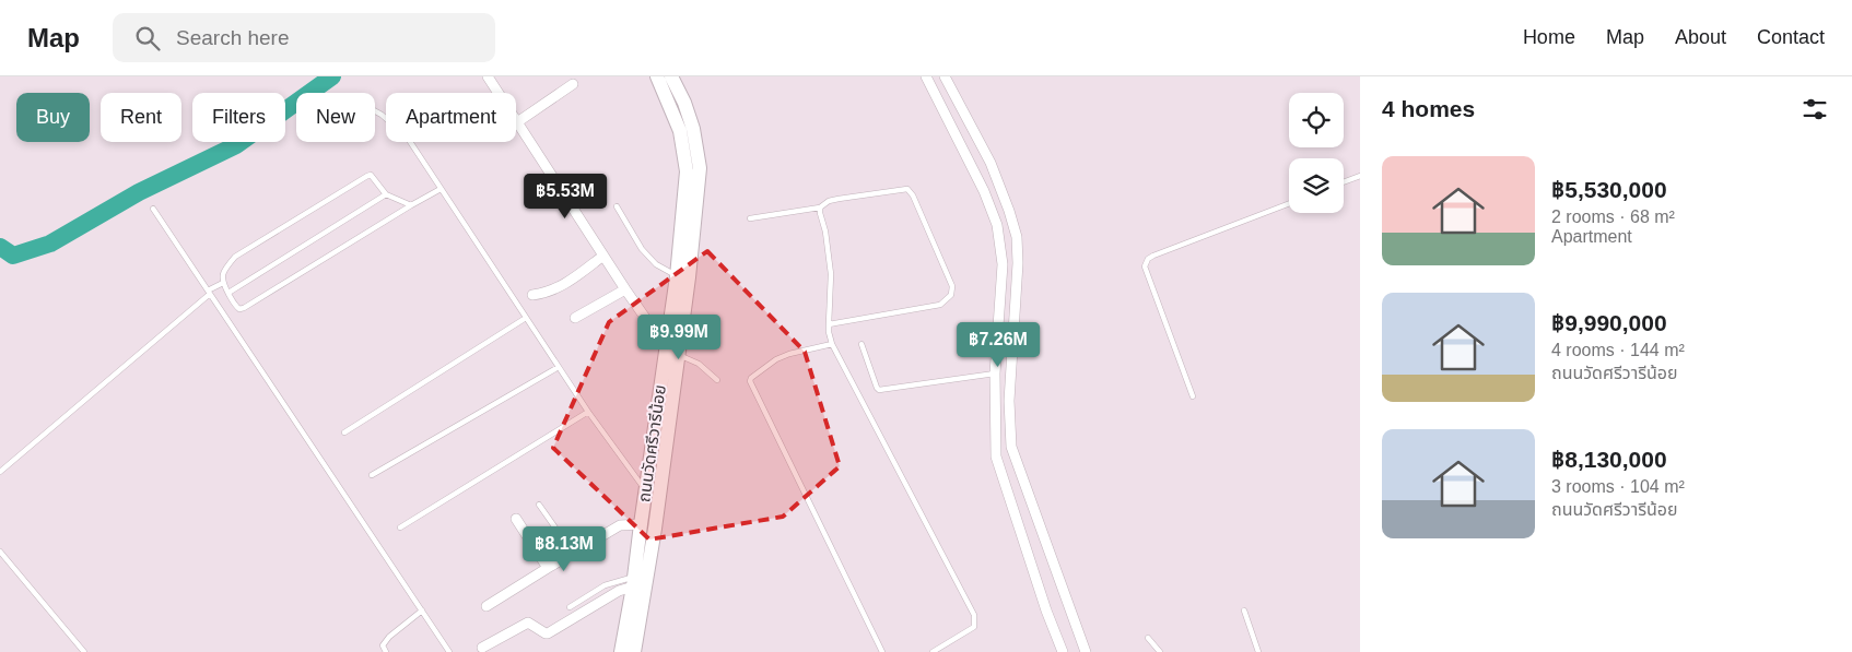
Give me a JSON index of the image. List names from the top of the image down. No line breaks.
{"streets":{"main road":["ถนนวัดศรีวารีน้อย"]},"page":{"header":"Map","search":"Search here","nav":["Home","Map","About","Contact"],"heading":"4 homes","chip":["Buy","Rent","Filters","New","Apartment"],"list":[{"name":"฿5,530,000","note":"2 rooms · 68 m² · Apartment"},{"name":"฿9,990,000","note":"4 rooms · 144 m² · ถนนวัดศรีวารีน้อย"},{"name":"฿8,130,000","note":"3 rooms · 104 m² · ถนนวัดศรีวารีน้อย"}],"price":["฿5.53M","฿9.99M","฿7.26M","฿8.13M"]}}
